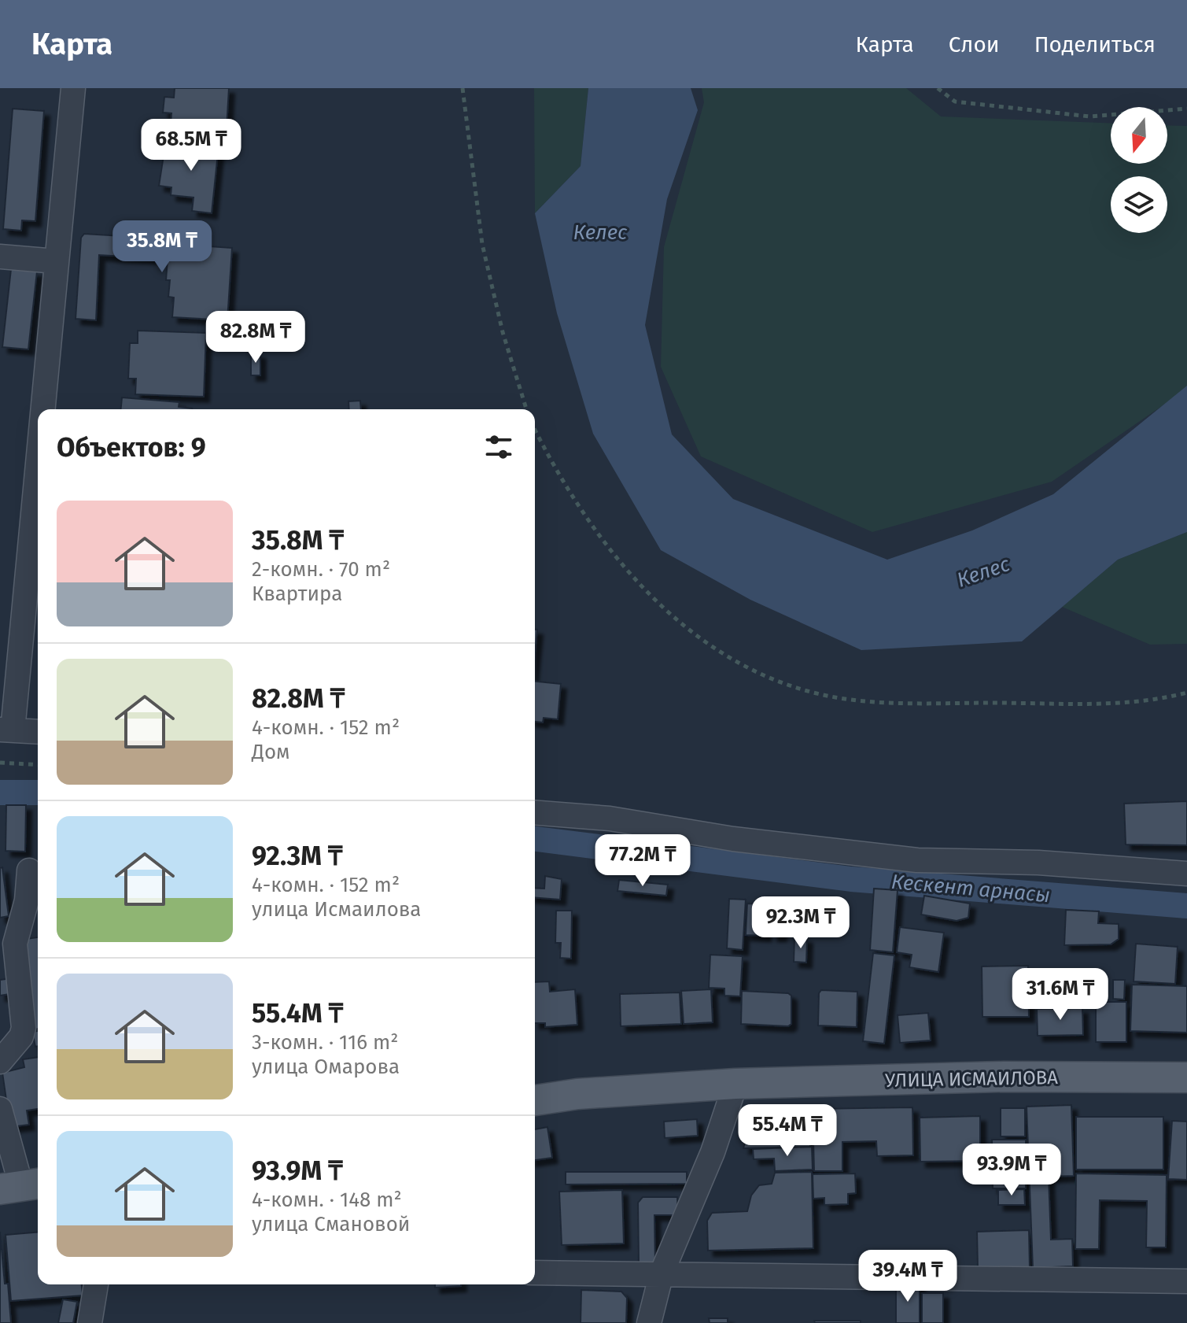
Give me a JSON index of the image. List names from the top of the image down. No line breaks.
{"streets":{"main road":["УЛИЦА ИСМАИЛОВА"]},"water":["Келес","Кескент арнасы"],"north":"bottom","page":{"header":"Карта","nav":["Карта","Слои","Поделиться"],"price":["68.5M ₸","35.8M ₸","82.8M ₸","77.2M ₸","92.3M ₸","31.6M ₸","55.4M ₸","93.9M ₸","39.4M ₸"],"heading":"Объектов: 9","list":[{"name":"35.8M ₸","note":"2-комн. · 70 m² · Квартира"},{"name":"82.8M ₸","note":"4-комн. · 152 m² · Дом"},{"name":"92.3M ₸","note":"4-комн. · 152 m² · улица Исмаилова"},{"name":"55.4M ₸","note":"3-комн. · 116 m² · улица Омарова"},{"name":"93.9M ₸","note":"4-комн. · 148 m² · улица Смановой"}]}}
